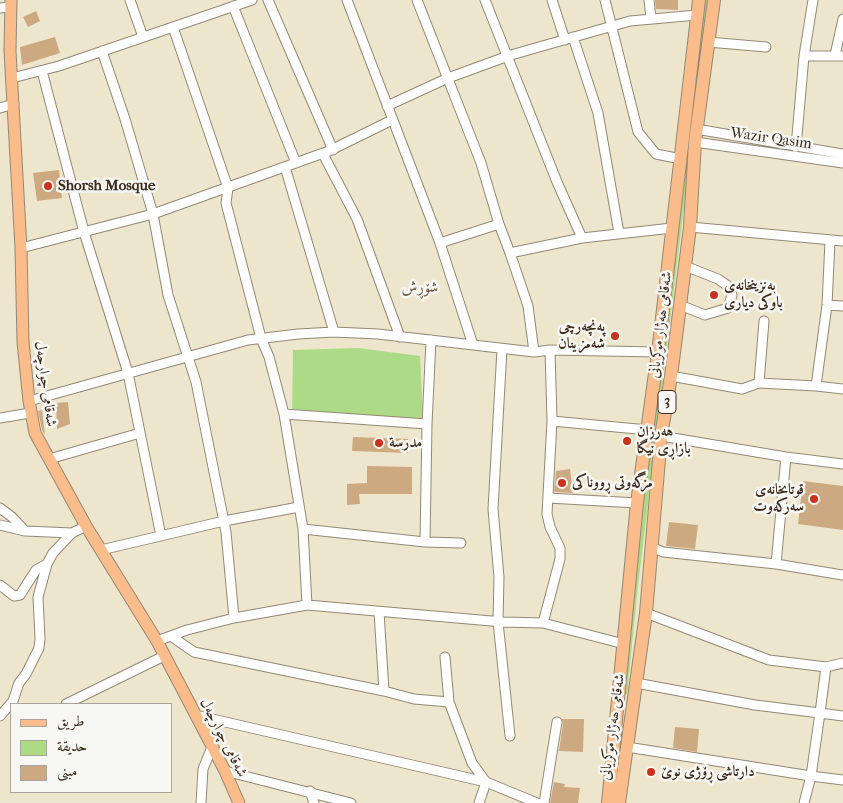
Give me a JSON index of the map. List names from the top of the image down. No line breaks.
{"streets":{"highway":["شەقامی ھەژار موکریانی","3"],"main road":["شەقامی چوارچەل"],"street":["Wazir Qasim"]},"crossings":[["Wazir Qasim","شەقامی ھەژار موکریانی"]],"districts":["شۆڕش"],"places":["Shorsh Mosque","بەنزینخانەی باوکی دیاری","پەنچەرچی شەمزینان","هەرزان بازاڕی نیگا","مدرسة","مزگەوتی ڕووناکی","قوتابخانەی سەرکەوت","دارتاشی ڕۆژی نوێ"],"legend":["طريق","حديقة","مبنى"]}
